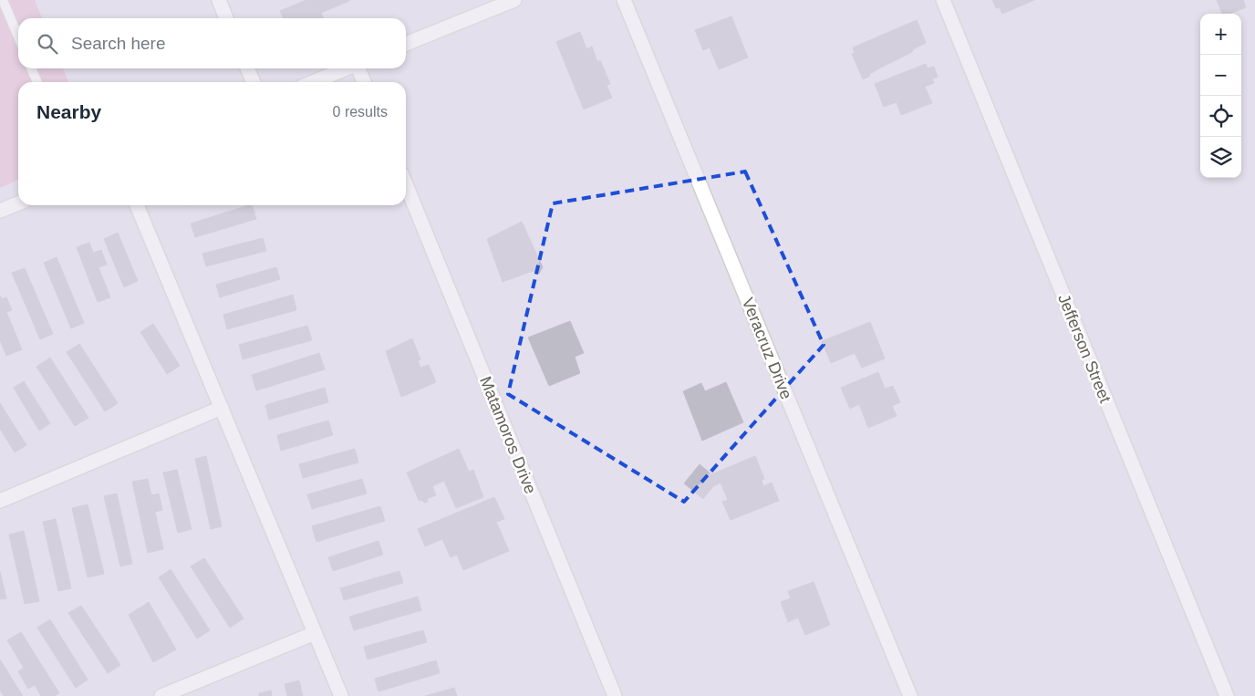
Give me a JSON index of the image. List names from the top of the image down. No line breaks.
{"streets":{"street":["Veracruz Drive","Jefferson Street","Matamoros Drive"]},"page":{"map_buttons":["+","−"],"search":"Search here","heading":["Nearby","0 results"]}}
